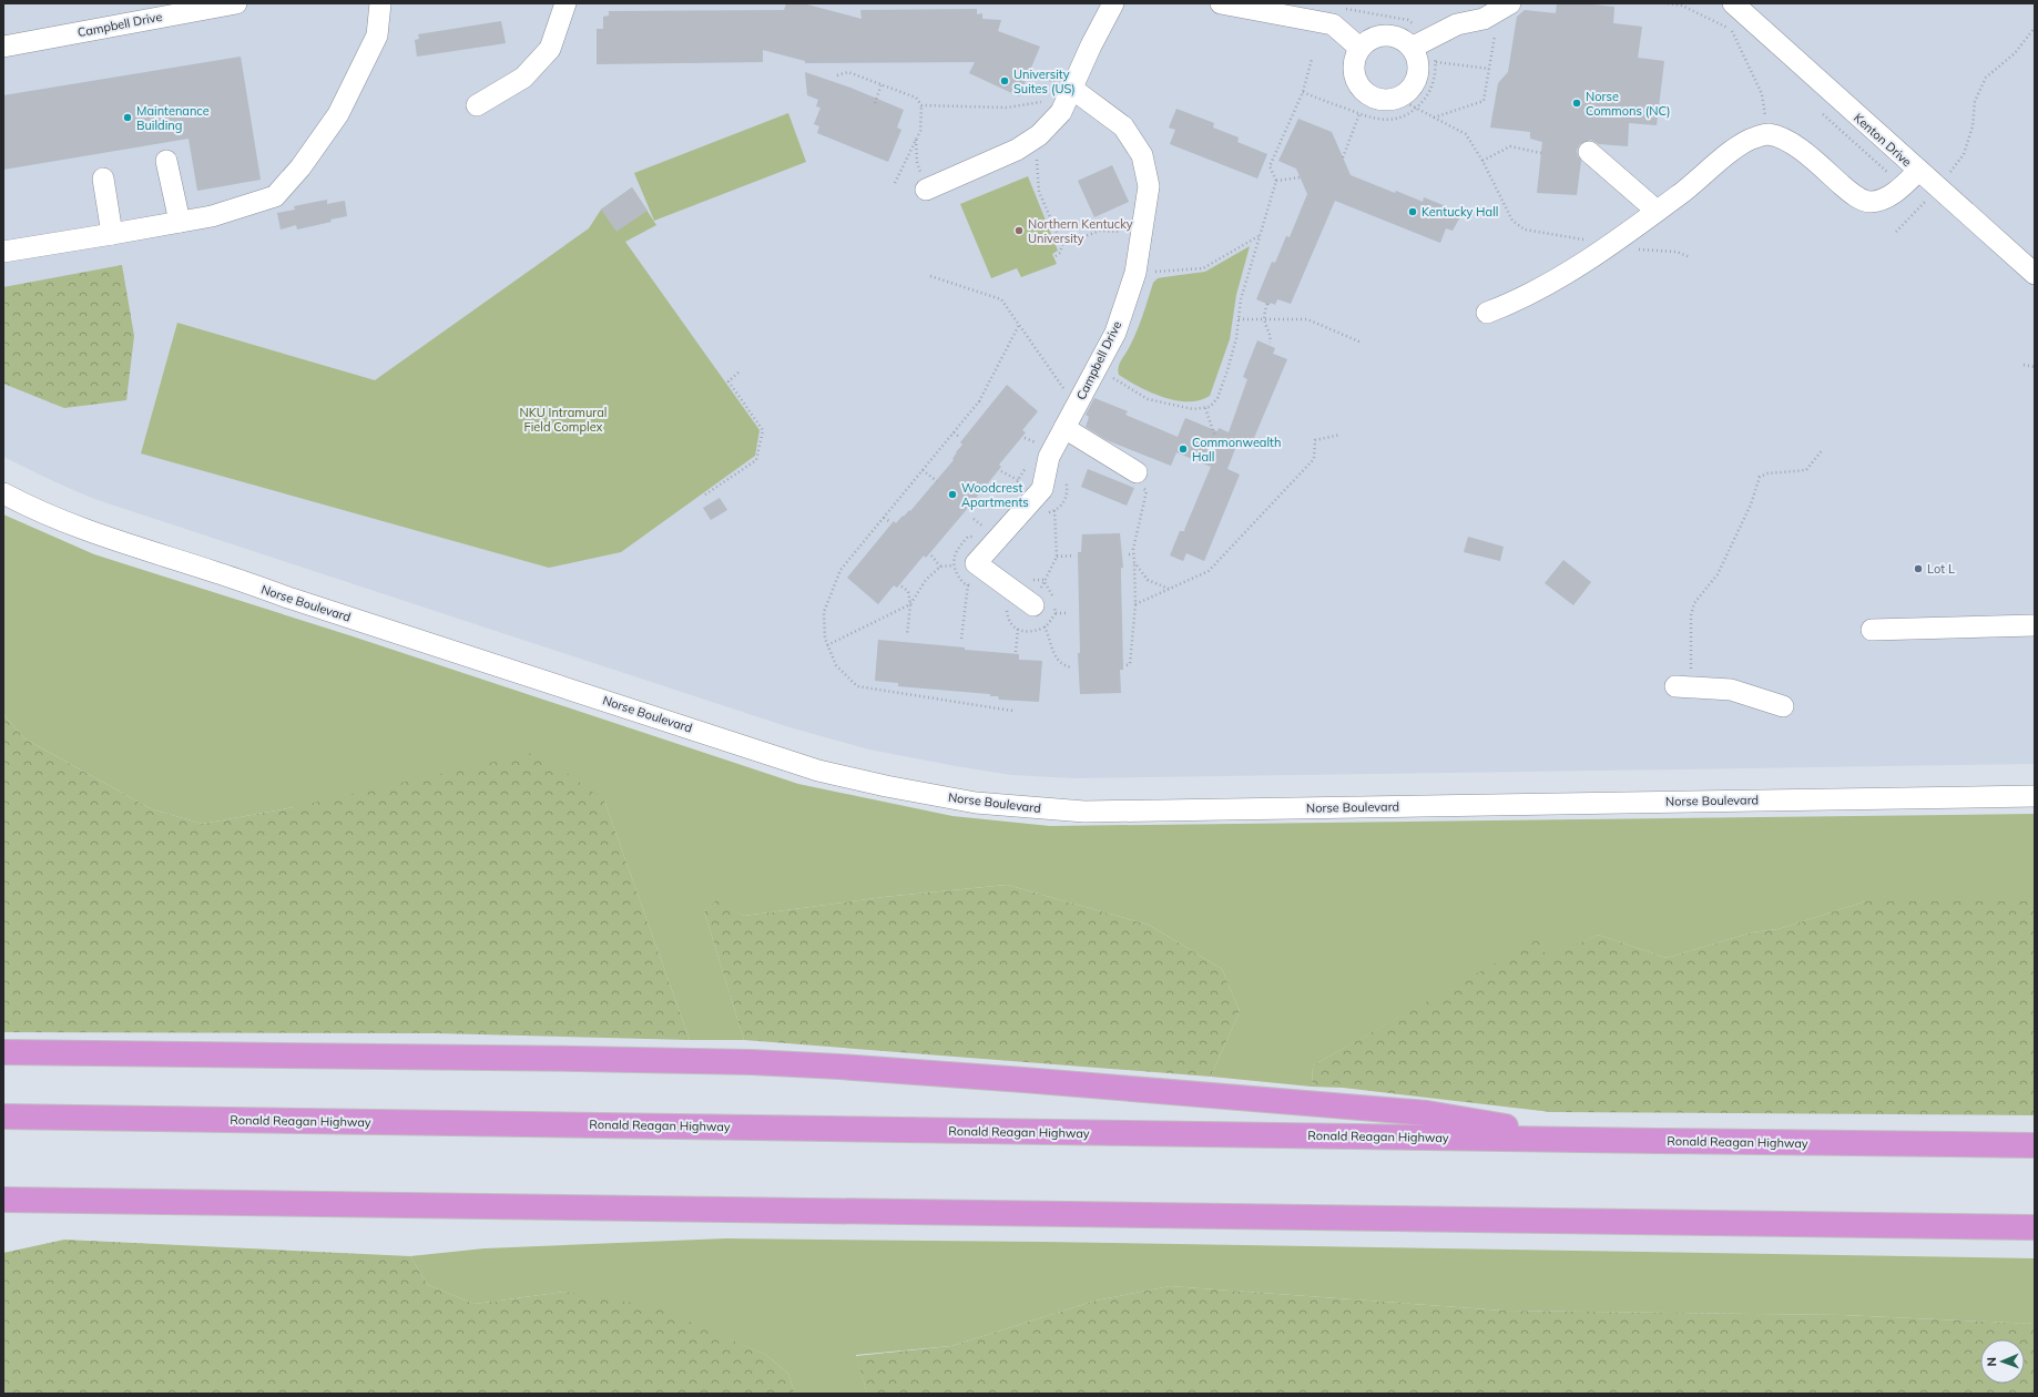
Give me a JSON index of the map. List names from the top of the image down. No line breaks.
{"streets":{"highway":["Ronald Reagan Highway"],"street":["Campbell Drive","Kenton Drive","Norse Boulevard"]},"parks":["NKU Intramural Field Complex"],"places":["University Suites (US)","Norse Commons (NC)","Maintenance Building","Kentucky Hall","Northern Kentucky University","Commonwealth Hall","Woodcrest Apartments","Lot L"],"north":"left"}
